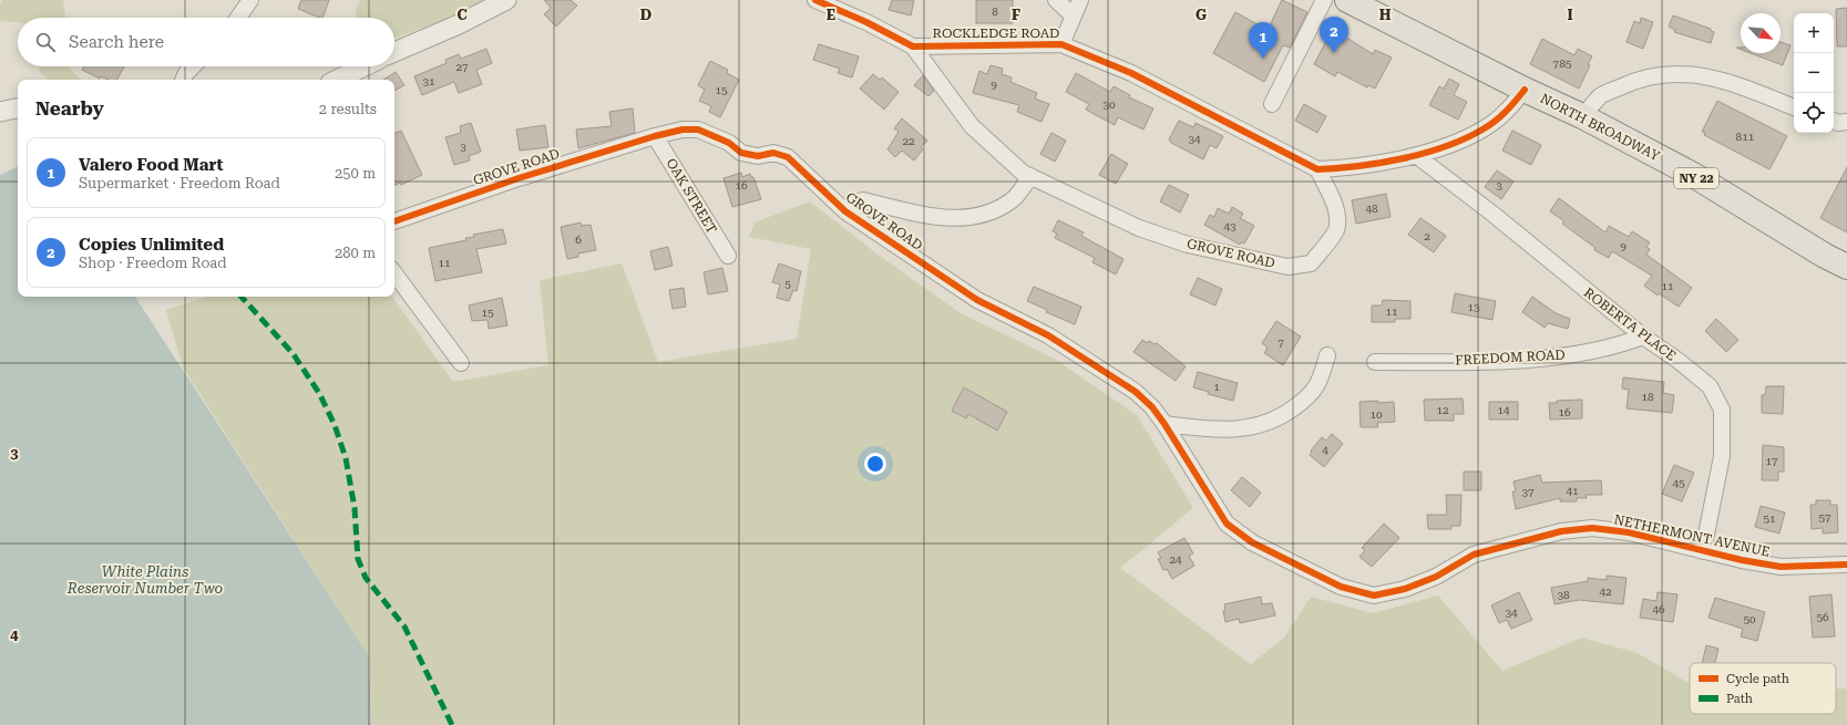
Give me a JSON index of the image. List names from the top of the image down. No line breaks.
{"streets":{"main road":["NORTH BROADWAY","NY 22"],"street":["ROCKLEDGE ROAD","GROVE ROAD","OAK STREET","ROBERTA PLACE","FREEDOM ROAD","NETHERMONT AVENUE"]},"crossings":[["ROCKLEDGE ROAD","GROVE ROAD"],["GROVE ROAD","OAK STREET"],["GROVE ROAD","NETHERMONT AVENUE"],["ROBERTA PLACE","FREEDOM ROAD"],["ROBERTA PLACE","NETHERMONT AVENUE"]],"water":["White Plains Reservoir Number Two"],"house_numbers":["8","785","27","31","9","15","30","811","34","22","3","16","3","48","43","2","6","9","11","5","11","13","11","15","7","1","18","12","14","16","10","4","17","45","41","37","57","51","24","42","38","46","34","56","50"],"legend":["Cycle path","Path"],"north":"bottom right","page":{"map_buttons":["+","−"],"pins":["2","1"],"search":"Search here","heading":["Nearby","2 results"],"list":[{"mark":"1","name":"Valero Food Mart","note":"Supermarket · Freedom Road","value":"250 m"},{"mark":"2","name":"Copies Unlimited","note":"Shop · Freedom Road","value":"280 m"}]},"grid":{"columns":["C","D","E","F","G","H","I"],"rows":["3","4"]}}
